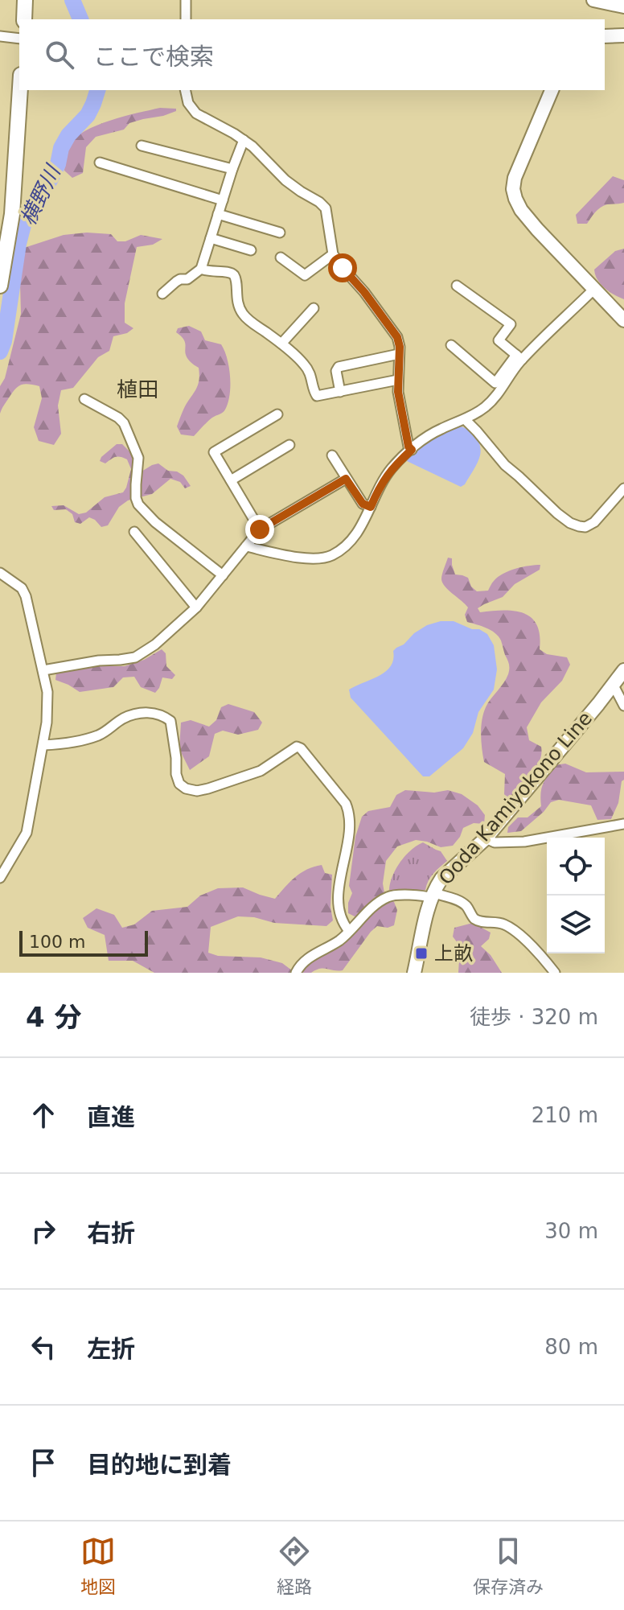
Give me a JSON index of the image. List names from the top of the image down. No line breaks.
{"streets":{"main road":["Ooda Kamiyokono Line"]},"districts":["植田"],"water":["横野川"],"places":{"transit":["上畝"]},"scale_bar":"100 m","page":{"search":"ここで検索","scale":"100 m","heading":["4 分","徒歩 · 320 m"],"list":[["直進","210 m"],["右折","30 m"],["左折","80 m"],"目的地に到着"],"nav":["地図","経路","保存済み"]}}
